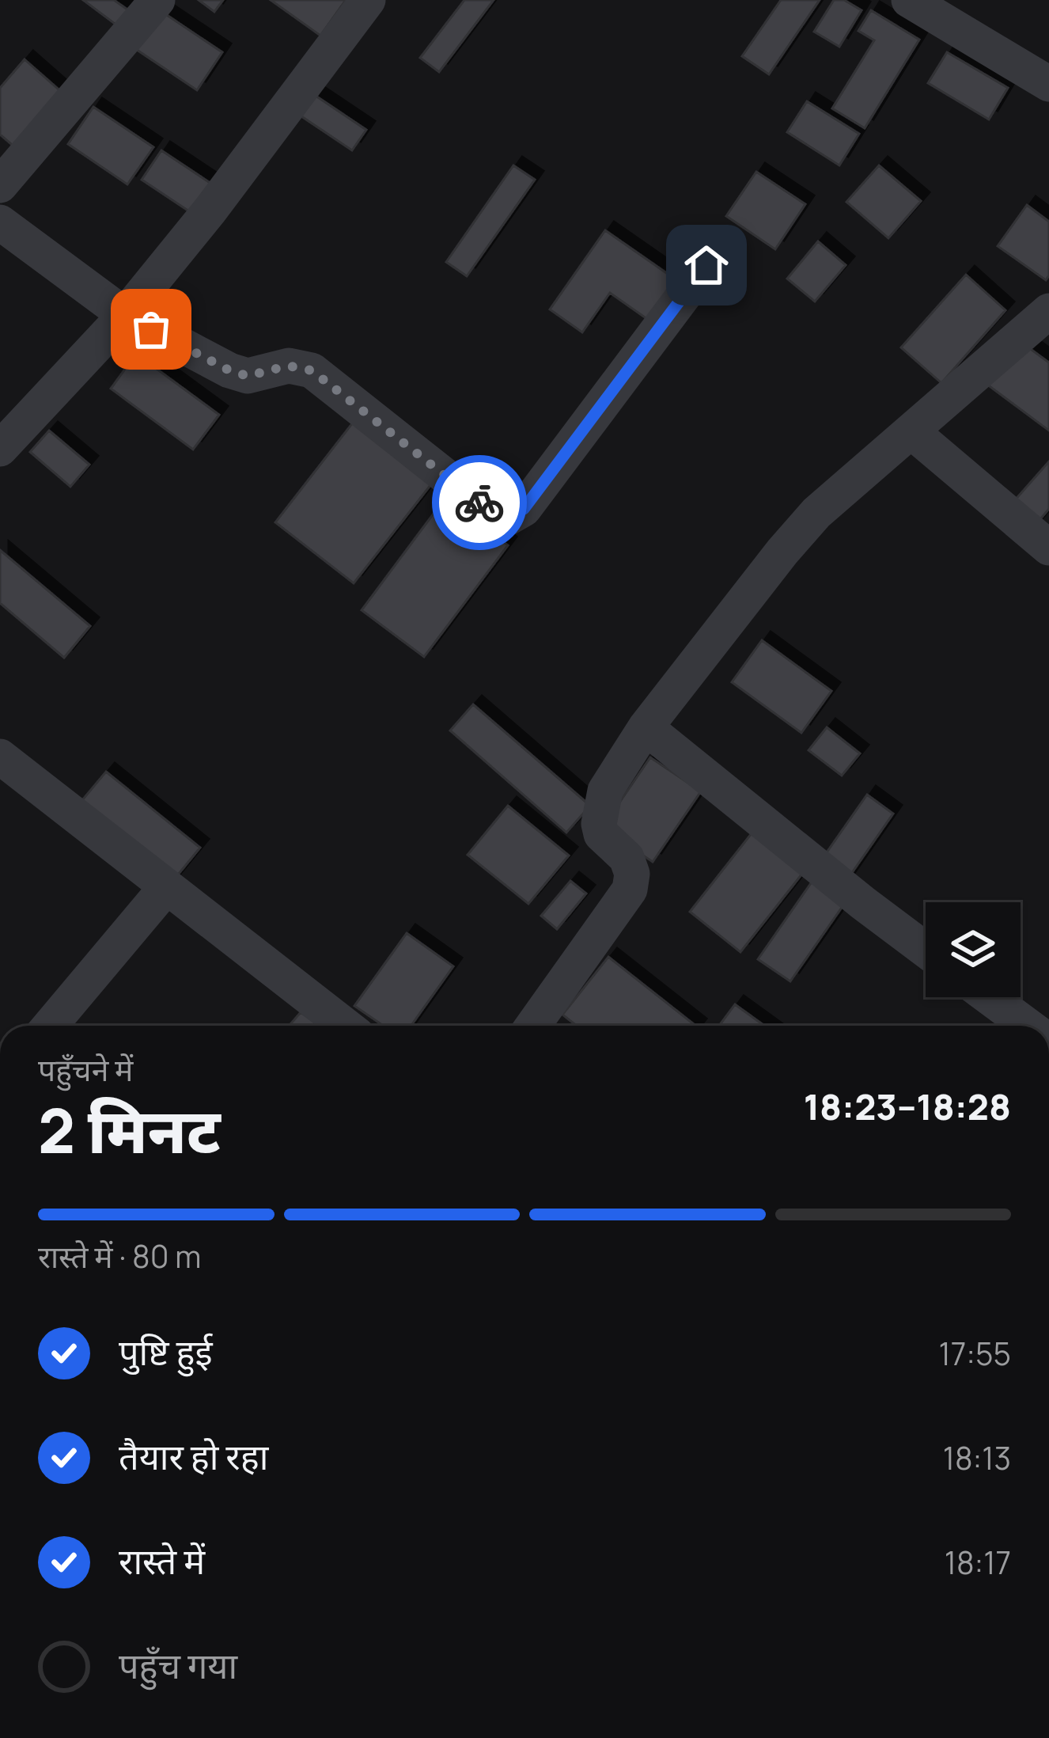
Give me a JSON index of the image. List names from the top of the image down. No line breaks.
{"page":{"heading":["2 मिनट","पहुँचने में","18:23–18:28"],"bar":"रास्ते में · 80 m","list":[["पुष्टि हुई","17:55"],["तैयार हो रहा","18:13"],["रास्ते में","18:17"],"पहुँच गया"]}}
